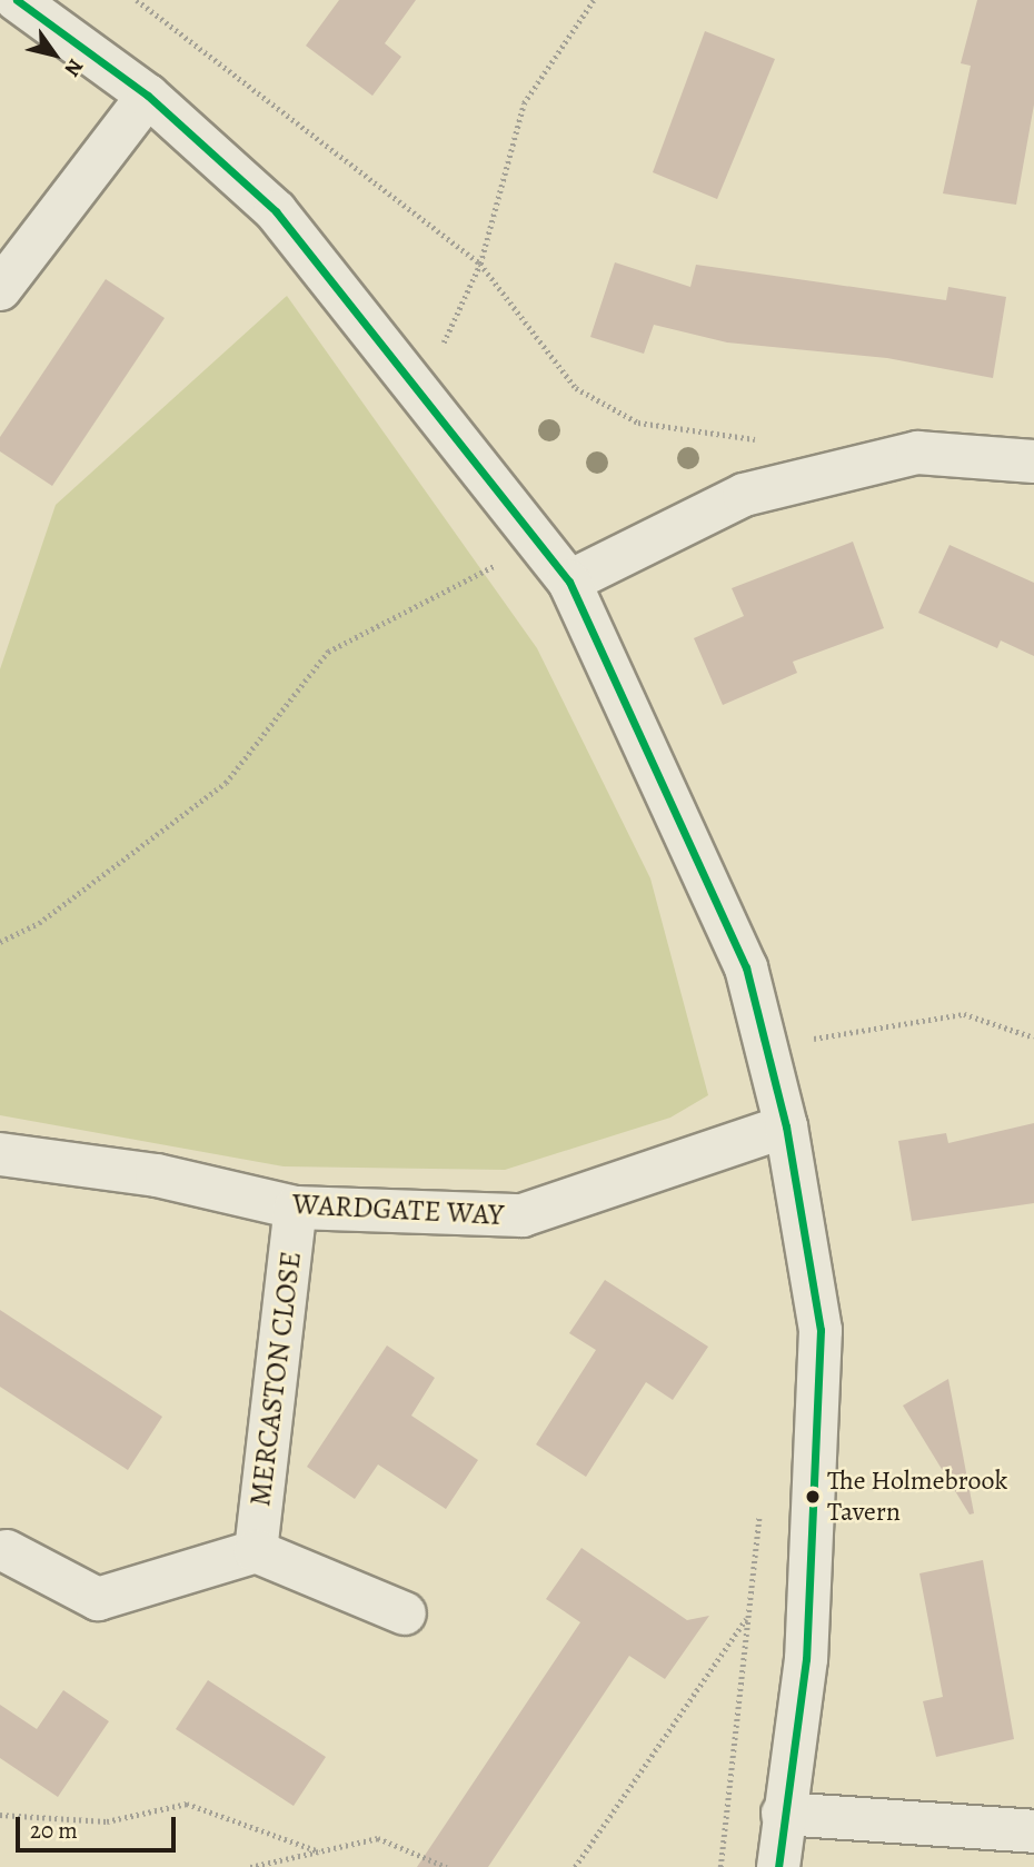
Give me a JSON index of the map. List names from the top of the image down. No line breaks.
{"streets":{"street":["WARDGATE WAY","MERCASTON CLOSE"]},"crossings":[["WARDGATE WAY","MERCASTON CLOSE"]],"places":["The Holmebrook Tavern"],"scale_bar":"20 m","north":"bottom right"}
